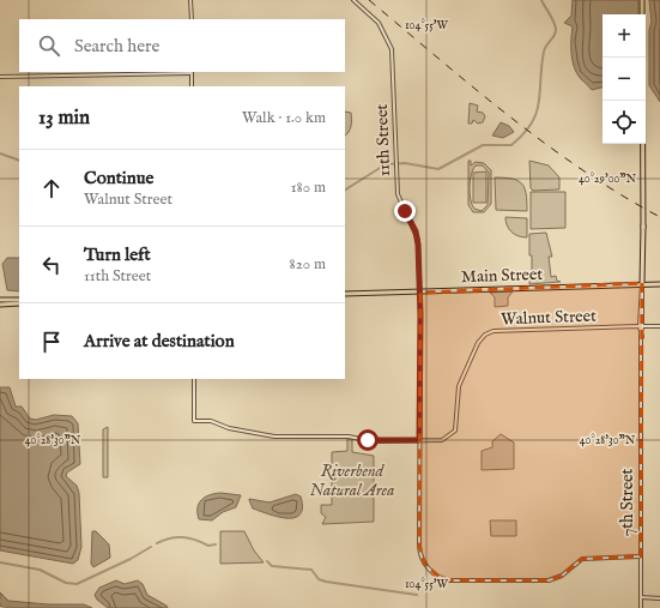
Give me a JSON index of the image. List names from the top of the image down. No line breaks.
{"streets":{"main road":["Main Street","7th Street"],"street":["11th Street","Walnut Street"]},"crossings":[["11th Street","Main Street"],["11th Street","Walnut Street"],["11th Street","7th Street"],["Main Street","7th Street"],["Walnut Street","7th Street"]],"parks":["Riverbend Natural Area"],"page":{"map_buttons":["+","−"],"search":"Search here","heading":["13 min","Walk · 1.0 km"],"list":[["Continue","Walnut Street","180 m"],["Turn left","11th Street","820 m"],"Arrive at destination"]},"coordinates":["104°55'W","40°29'00\"N","40°28'30\"N"]}
